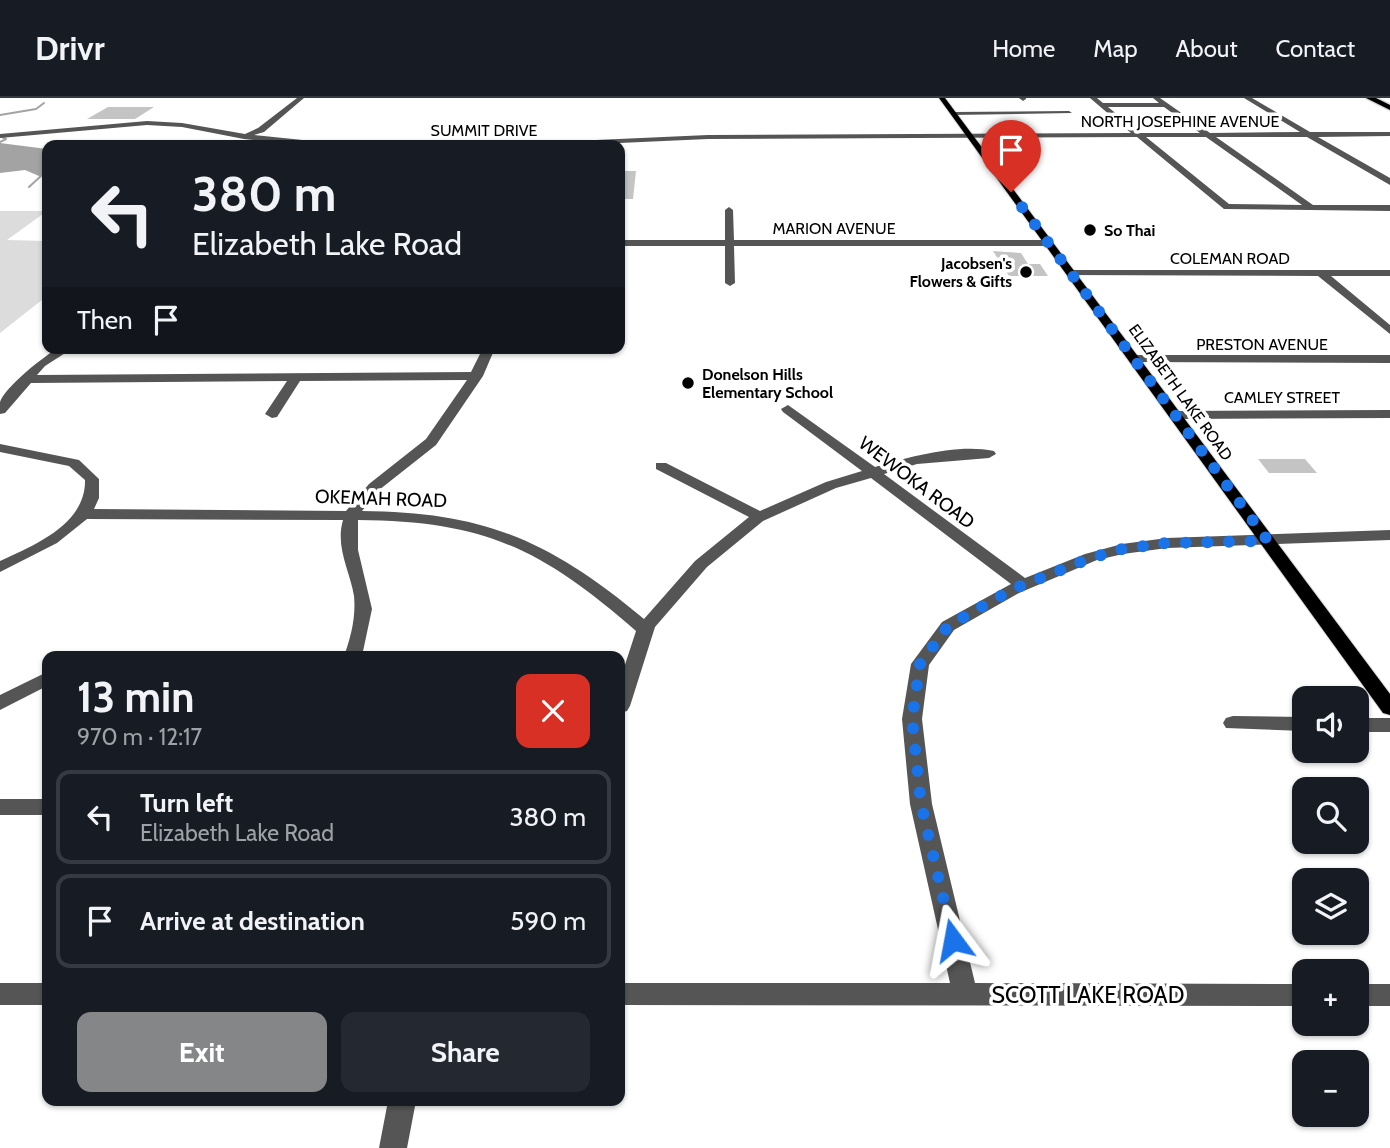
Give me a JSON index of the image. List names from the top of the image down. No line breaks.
{"streets":{"main road":["ELIZABETH LAKE ROAD"],"street":["NORTH JOSEPHINE AVENUE","SUMMIT DRIVE","MARION AVENUE","COLEMAN ROAD","PRESTON AVENUE","CAMLEY STREET","WEWOKA ROAD","OKEMAH ROAD","SCOTT LAKE ROAD"]},"crossings":[["NORTH JOSEPHINE AVENUE","SUMMIT DRIVE"],["NORTH JOSEPHINE AVENUE","ELIZABETH LAKE ROAD"],["SUMMIT DRIVE","ELIZABETH LAKE ROAD"],["MARION AVENUE","ELIZABETH LAKE ROAD"],["COLEMAN ROAD","ELIZABETH LAKE ROAD"],["PRESTON AVENUE","ELIZABETH LAKE ROAD"],["ELIZABETH LAKE ROAD","CAMLEY STREET"]],"places":["So Thai","Jacobsen's Flowers & Gifts","Donelson Hills Elementary School"],"page":{"header":"Drivr","nav":["Home","Map","About","Contact"],"turn":["380 m","Elizabeth Lake Road"],"then":"Then","heading":["13 min","970 m · 12:17"],"map_buttons":["+","−"],"list":[{"name":"Turn left","note":"Elizabeth Lake Road","value":"380 m"},{"name":"Arrive at destination","value":"590 m"}],"buttons":["Exit","Share"]}}
